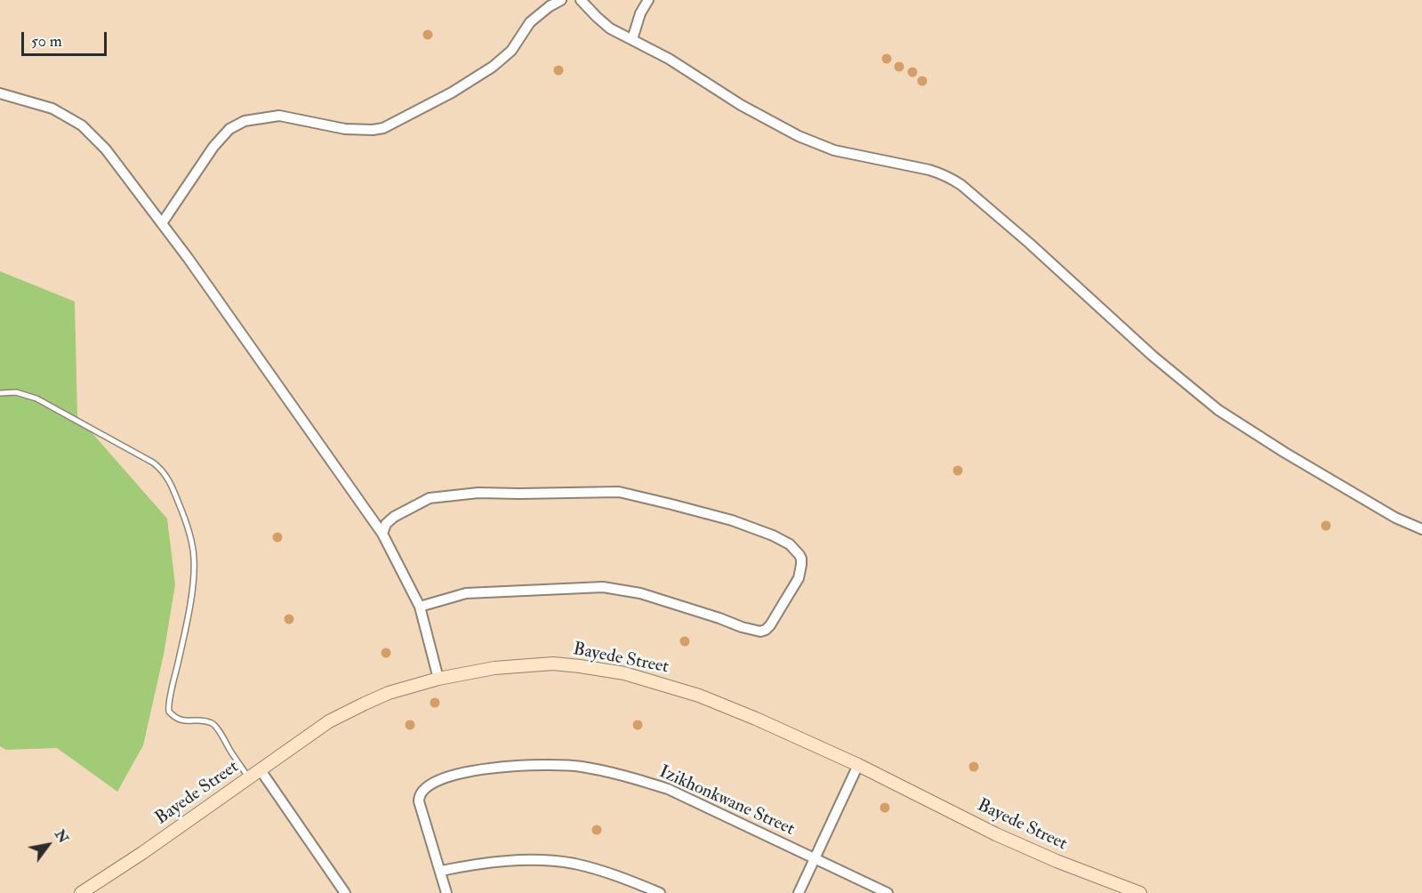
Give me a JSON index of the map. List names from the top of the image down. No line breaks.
{"streets":{"street":["Bayede Street","Izikhonkwane Street"]},"scale_bar":"50 m","north":"top right"}
